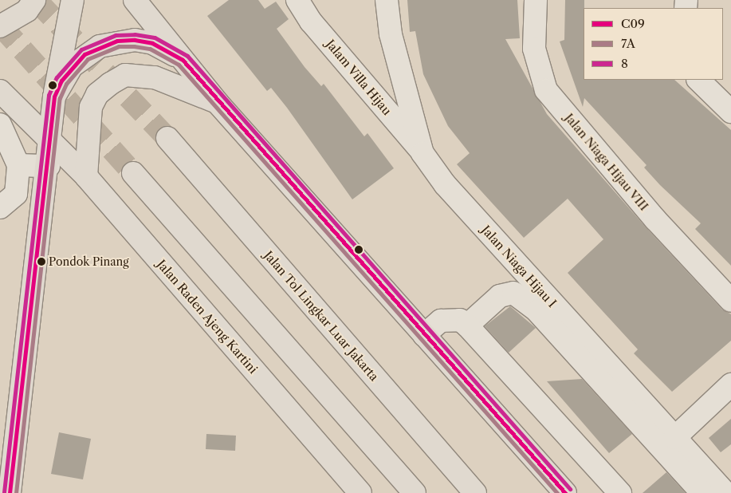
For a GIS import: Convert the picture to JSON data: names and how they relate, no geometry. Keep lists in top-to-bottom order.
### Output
{
  "streets": {
    "main road": ["Jalan Tol Lingkar Luar Jakarta", "Jalan Raden Ajeng Kartini"],
    "street": ["Jalam Villa Hijau", "Jalan Niaga Hijau VIII", "Jalan Niaga Hijau I"]
  },
  "crossings": [
    ["Jalam Villa Hijau", "Jalan Niaga Hijau I"]
  ],
  "places": ["Pondok Pinang"],
  "lines": ["transit line 8", "transit line C09", "transit line 7A"],
  "legend": ["C09", "7A", "8"]
}
